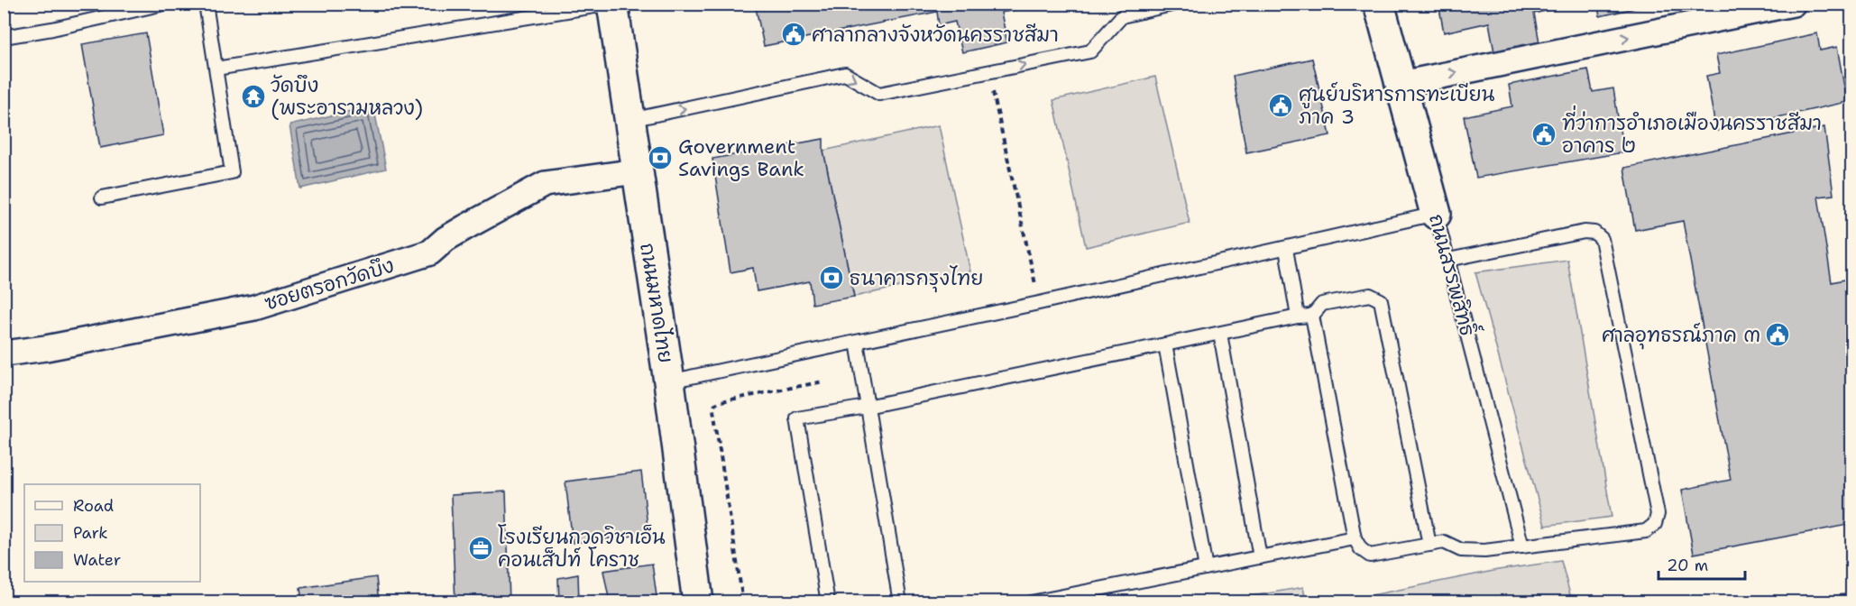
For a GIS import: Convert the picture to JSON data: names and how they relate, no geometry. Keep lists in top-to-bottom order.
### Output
{
  "streets": {
    "street": ["ถนนสรรพสิทธิ์", "ซอยตรอกวัดบึง", "ถนนมหาดไทย"]
  },
  "crossings": [
    ["ซอยตรอกวัดบึง", "ถนนมหาดไทย"]
  ],
  "places": {
    "public building": [
      "ศาลากลางจังหวัดนครราชสีมา",
      "ศูนย์บริหารการทะเบียน ภาค 3",
      "ที่ว่าการอำเภอเมืองนครราชสีมา อาคาร ๒",
      "ศาลอุทธรณ์ภาค ๓"
    ],
    "temple": ["วัดบึง (พระอารามหลวง)"],
    "bank": ["Government Savings Bank", "ธนาคารกรุงไทย"],
    "office": ["โรงเรียนกวดวิชาเอ็น คอนเส็ปท์ โคราช"]
  },
  "legend": ["Road", "Park", "Water"],
  "scale_bar": "20 m"
}
